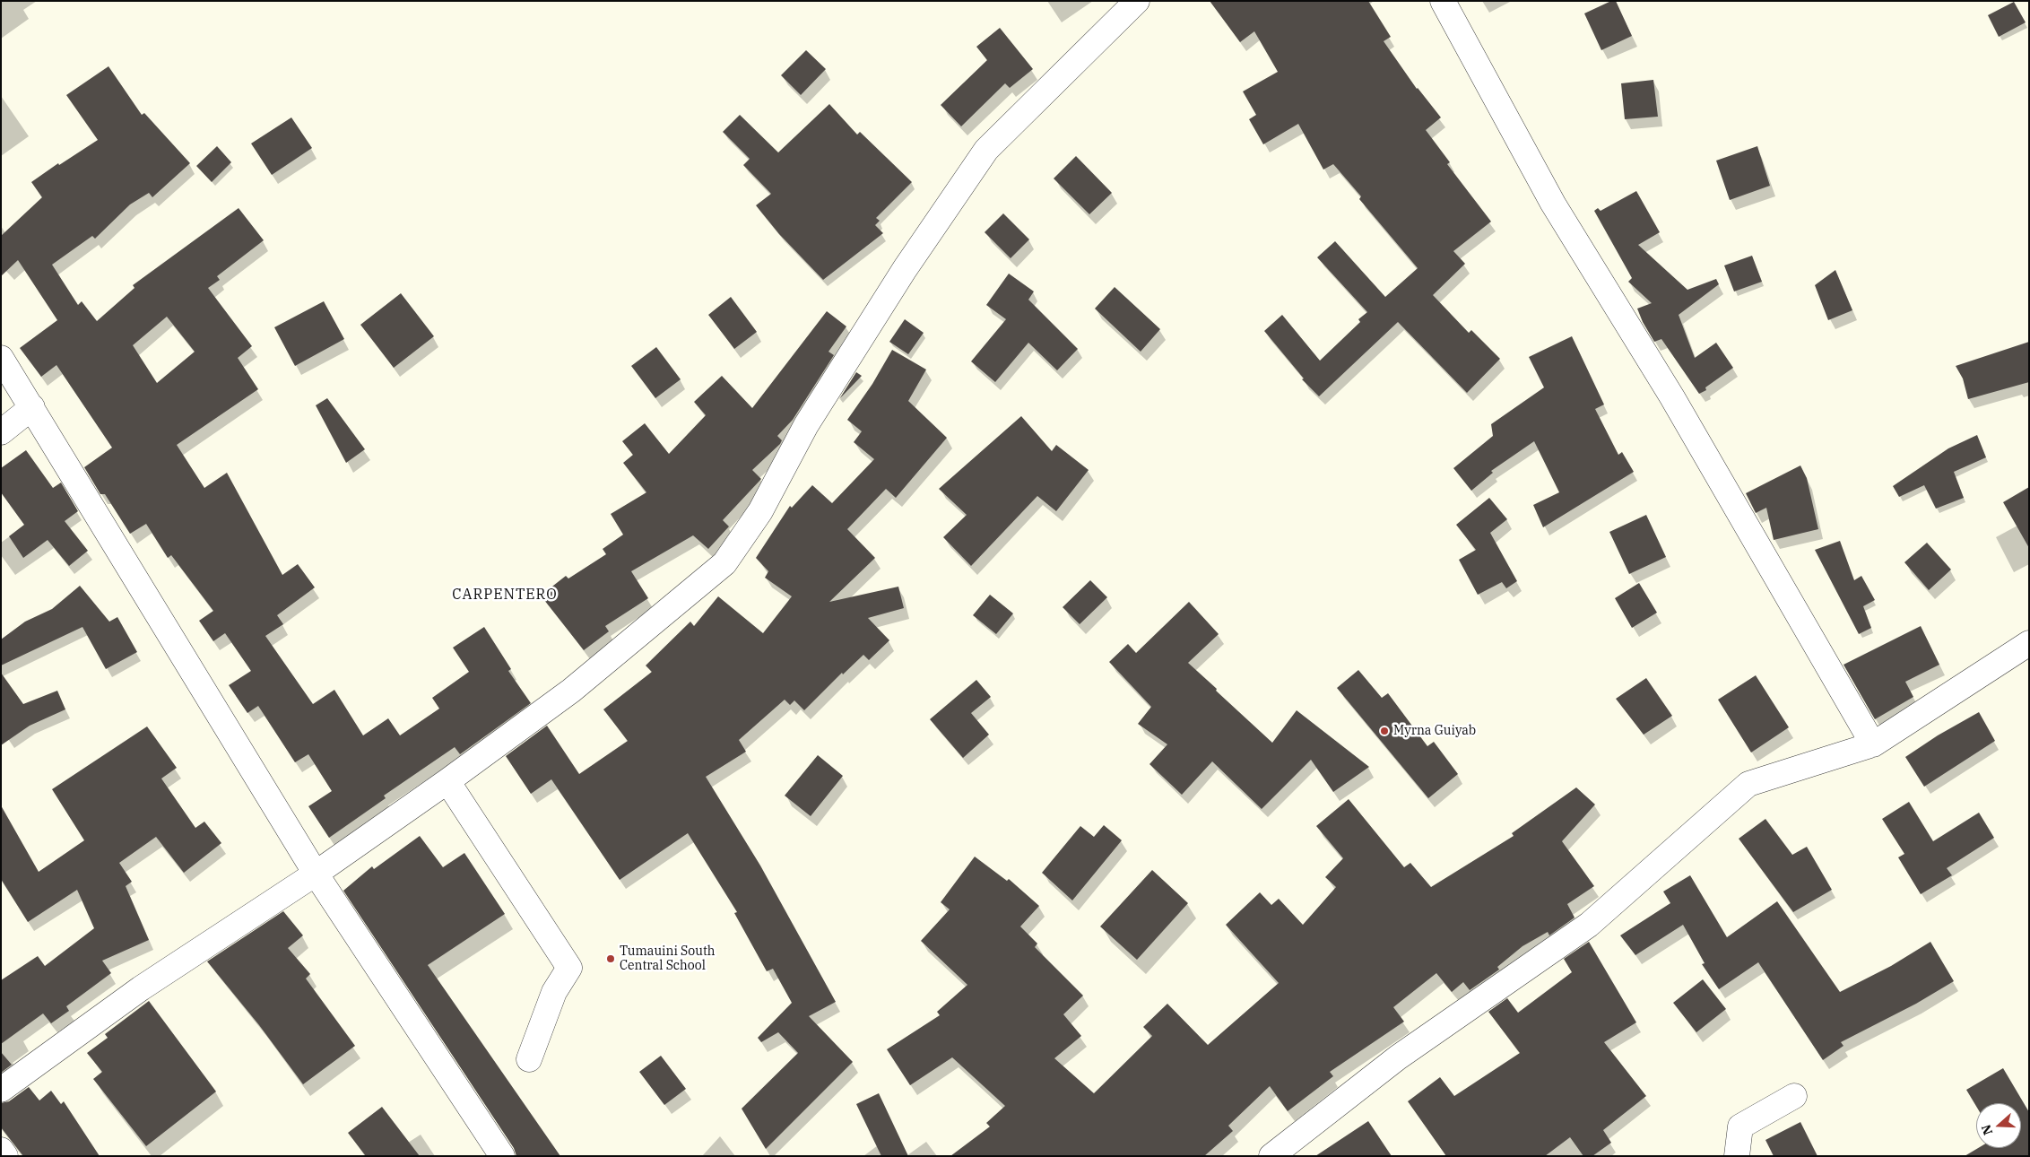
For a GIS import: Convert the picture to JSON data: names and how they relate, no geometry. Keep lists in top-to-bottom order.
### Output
{
  "districts": ["CARPENTERO"],
  "places": ["Myrna Guiyab", "Tumauini South Central School"],
  "north": "left"
}
